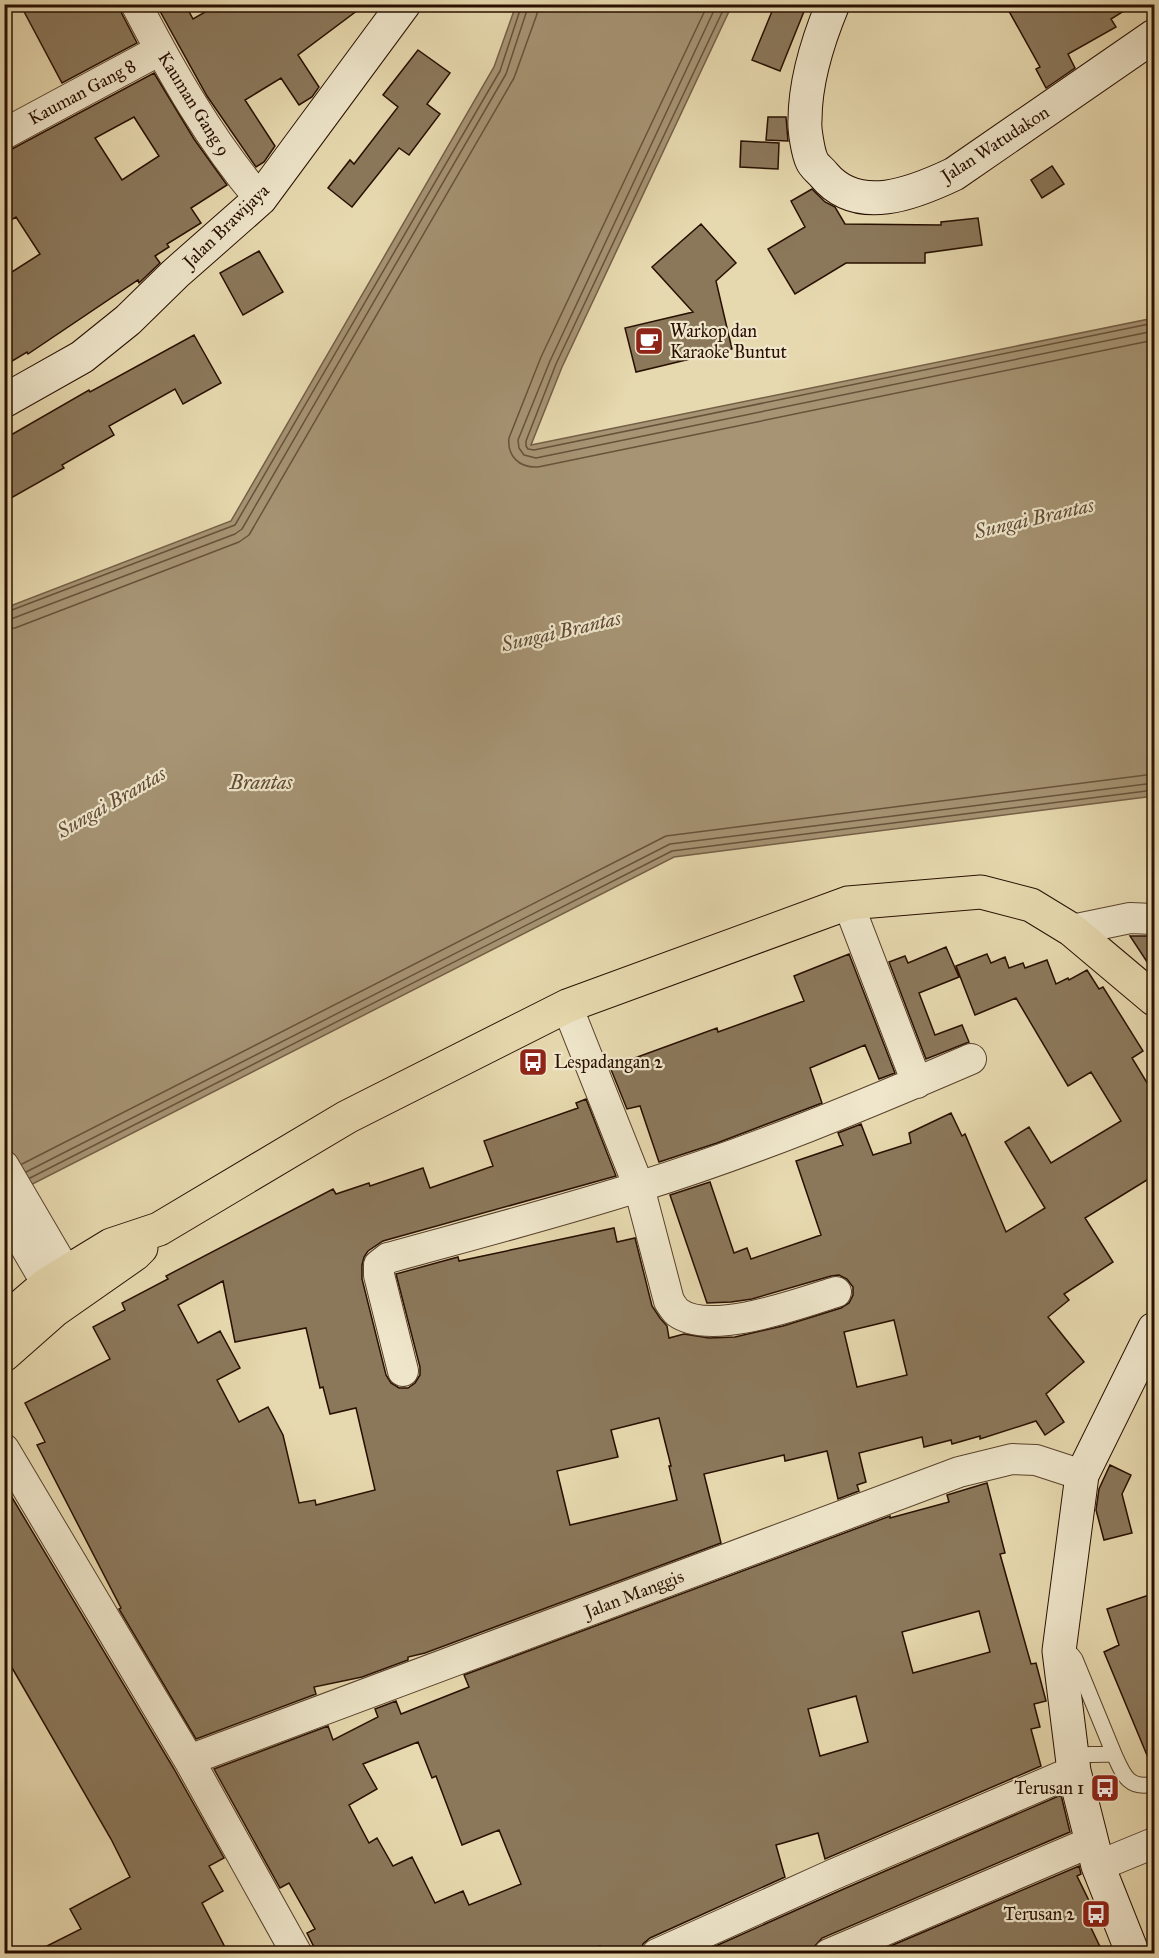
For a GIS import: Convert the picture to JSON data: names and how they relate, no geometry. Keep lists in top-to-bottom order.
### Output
{
  "streets": {
    "main road": ["Jalan Watudakon", "Jalan Brawijaya"],
    "street": ["Kauman Gang 8", "Kauman Gang 9", "Jalan Manggis"]
  },
  "crossings": [
    ["Kauman Gang 8", "Kauman Gang 9"],
    ["Kauman Gang 9", "Jalan Brawijaya"]
  ],
  "water": ["Sungai Brantas", "Brantas"],
  "places": {
    "cafe": ["Warkop dan Karaoke Buntut"],
    "bus stop": ["Lespadangan 2", "Terusan 1", "Terusan 2"]
  }
}
